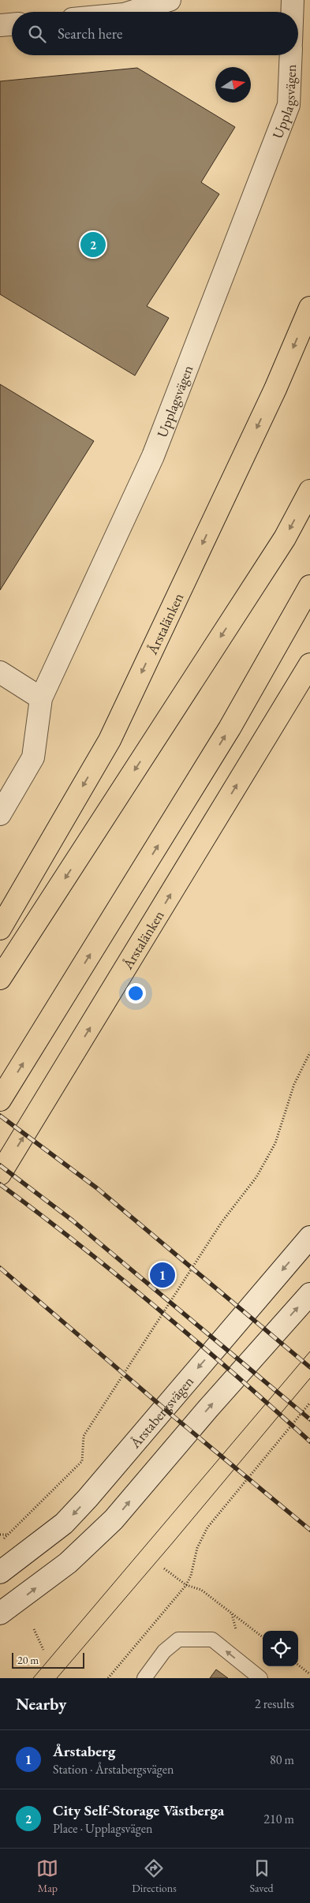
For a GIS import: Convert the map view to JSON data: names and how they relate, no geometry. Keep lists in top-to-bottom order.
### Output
{
  "streets": {
    "highway": ["Årstalänken"],
    "street": ["Upplagsvägen", "Årstabergsvägen"]
  },
  "scale_bar": "20 m",
  "north": "right",
  "page": {
    "search": "Search here",
    "pins": ["2", "1"],
    "scale": "20 m",
    "heading": ["Nearby", "2 results"],
    "list": [
      {
        "mark": "1",
        "name": "Årstaberg",
        "note": "Station · Årstabergsvägen",
        "value": "80 m"
      },
      {
        "mark": "2",
        "name": "City Self-Storage Västberga",
        "note": "Place · Upplagsvägen",
        "value": "210 m"
      }
    ],
    "nav": ["Map", "Directions", "Saved"]
  }
}
